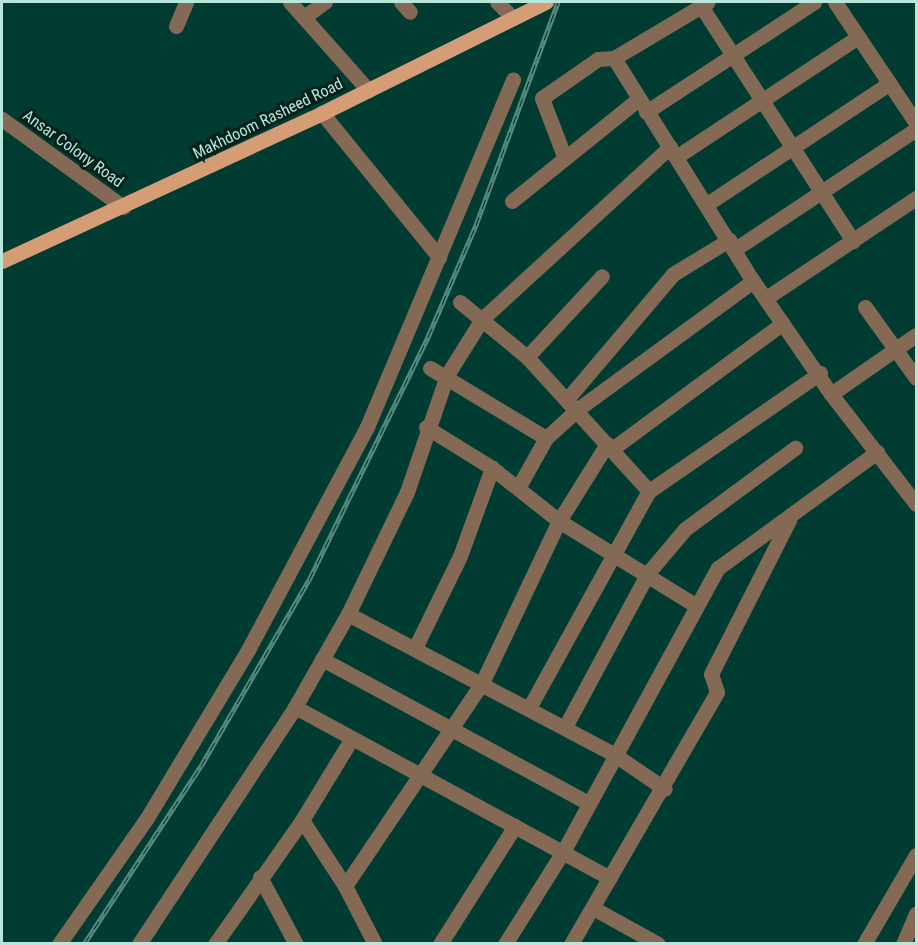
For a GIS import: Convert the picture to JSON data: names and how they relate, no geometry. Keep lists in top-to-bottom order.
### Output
{
  "streets": {
    "main road": ["Makhdoom Rasheed Road"],
    "street": ["Ansar Colony Road"]
  },
  "crossings": [
    ["Makhdoom Rasheed Road", "Ansar Colony Road"]
  ]
}
